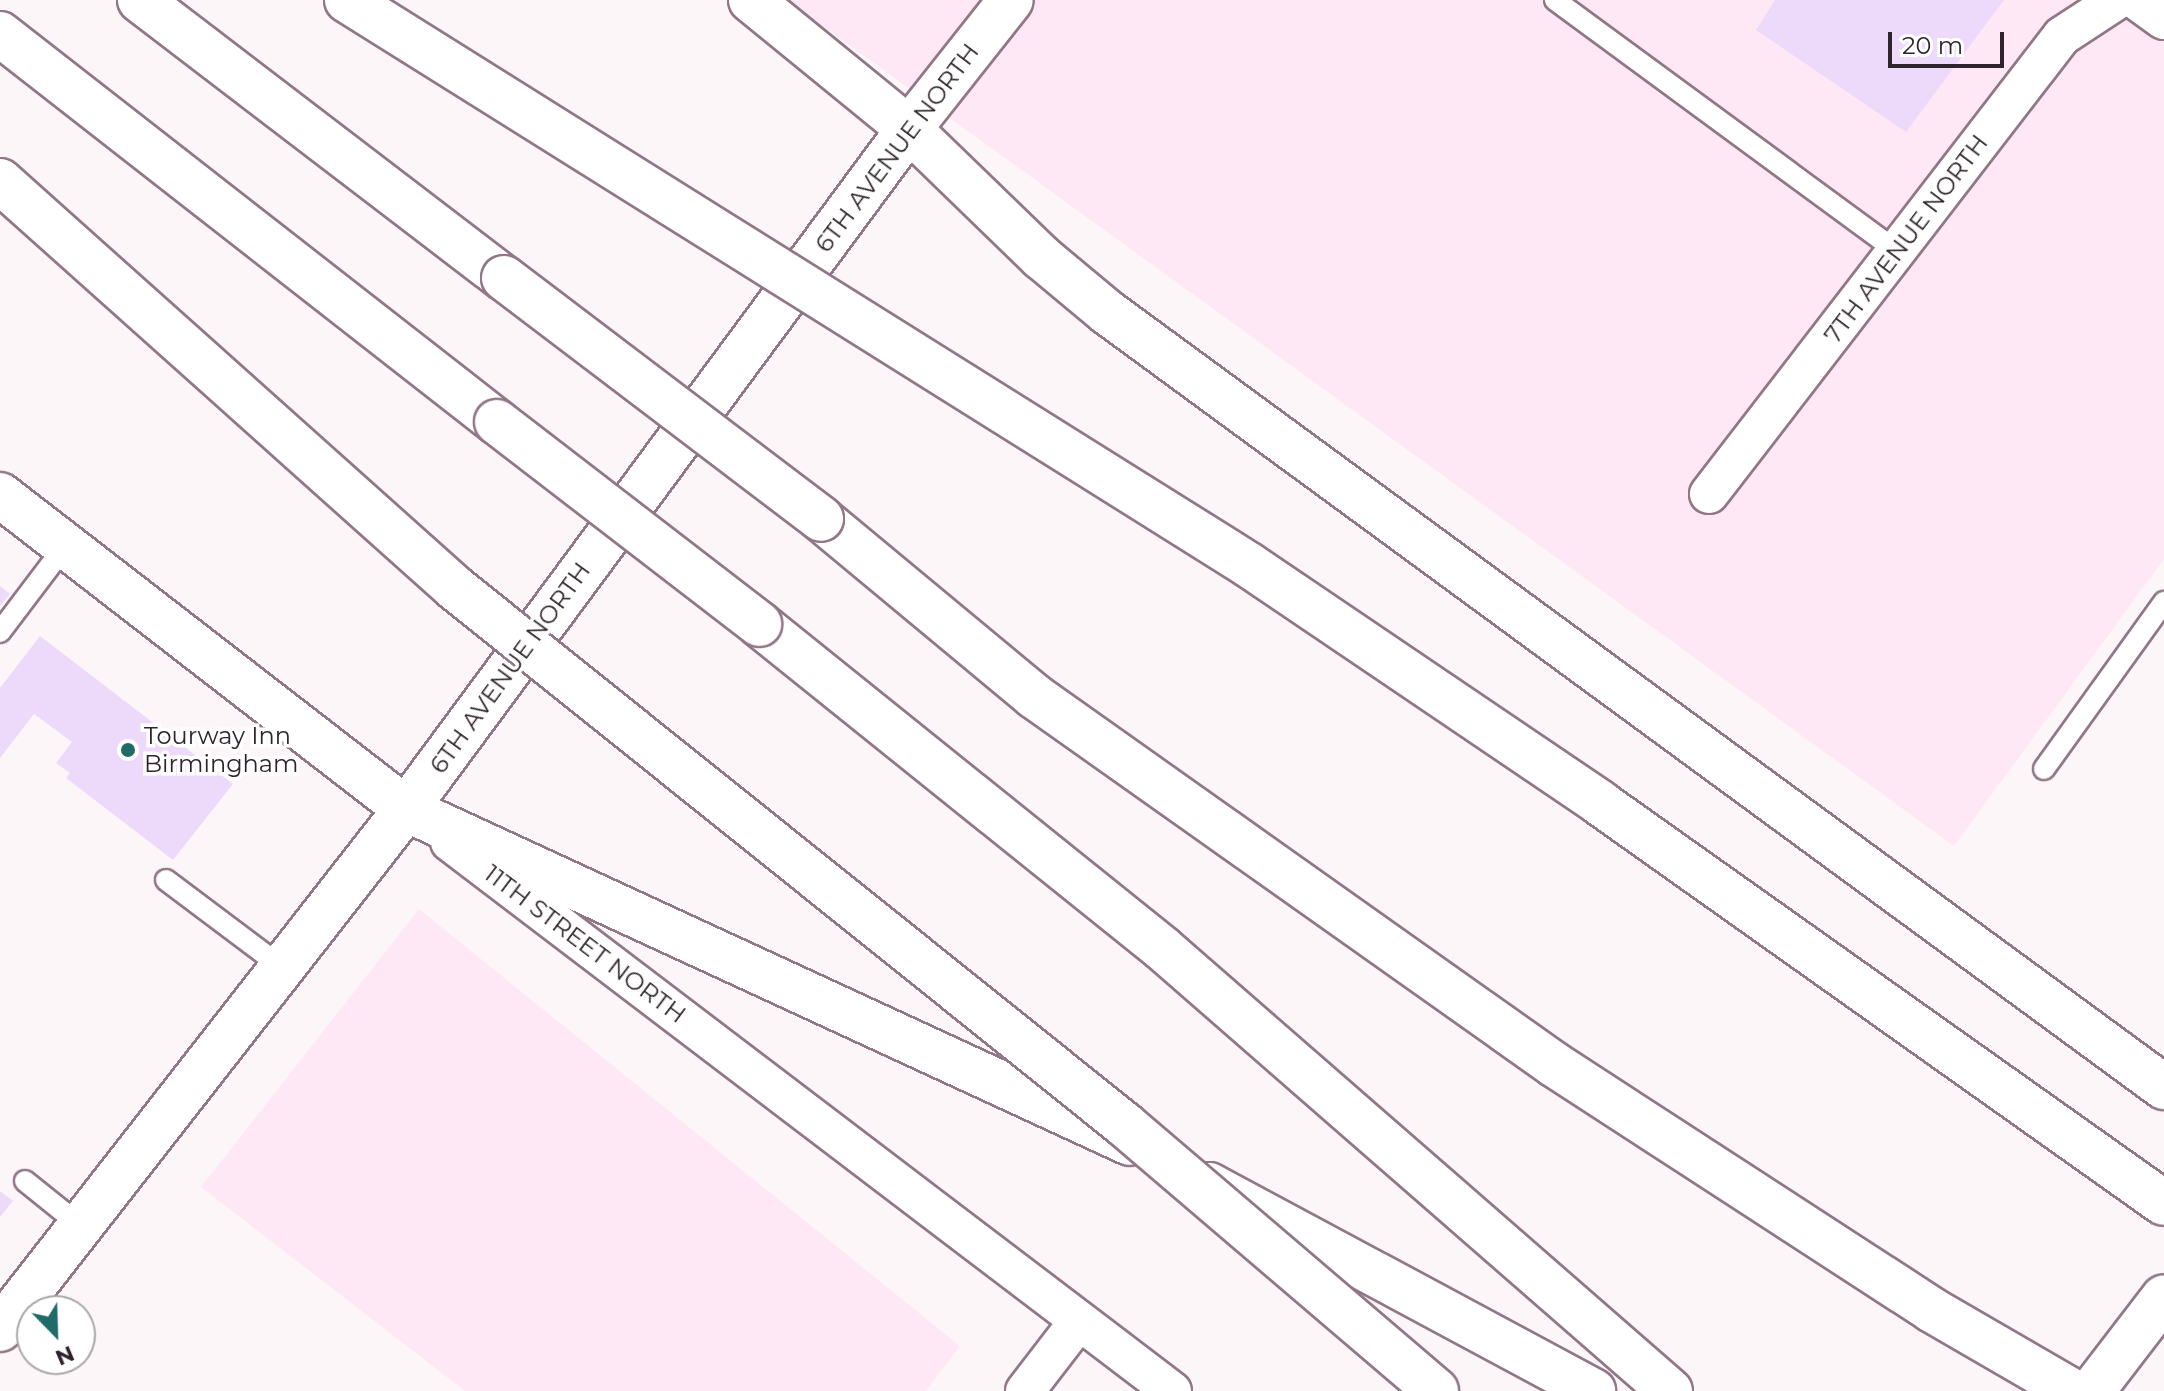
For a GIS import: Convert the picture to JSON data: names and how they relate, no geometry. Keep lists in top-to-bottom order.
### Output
{
  "streets": {
    "main road": ["6TH AVENUE NORTH", "11TH STREET NORTH"],
    "street": ["7TH AVENUE NORTH"]
  },
  "crossings": [
    ["6TH AVENUE NORTH", "11TH STREET NORTH"]
  ],
  "places": ["Tourway Inn Birmingham"],
  "scale_bar": "20 m",
  "north": "bottom right"
}
